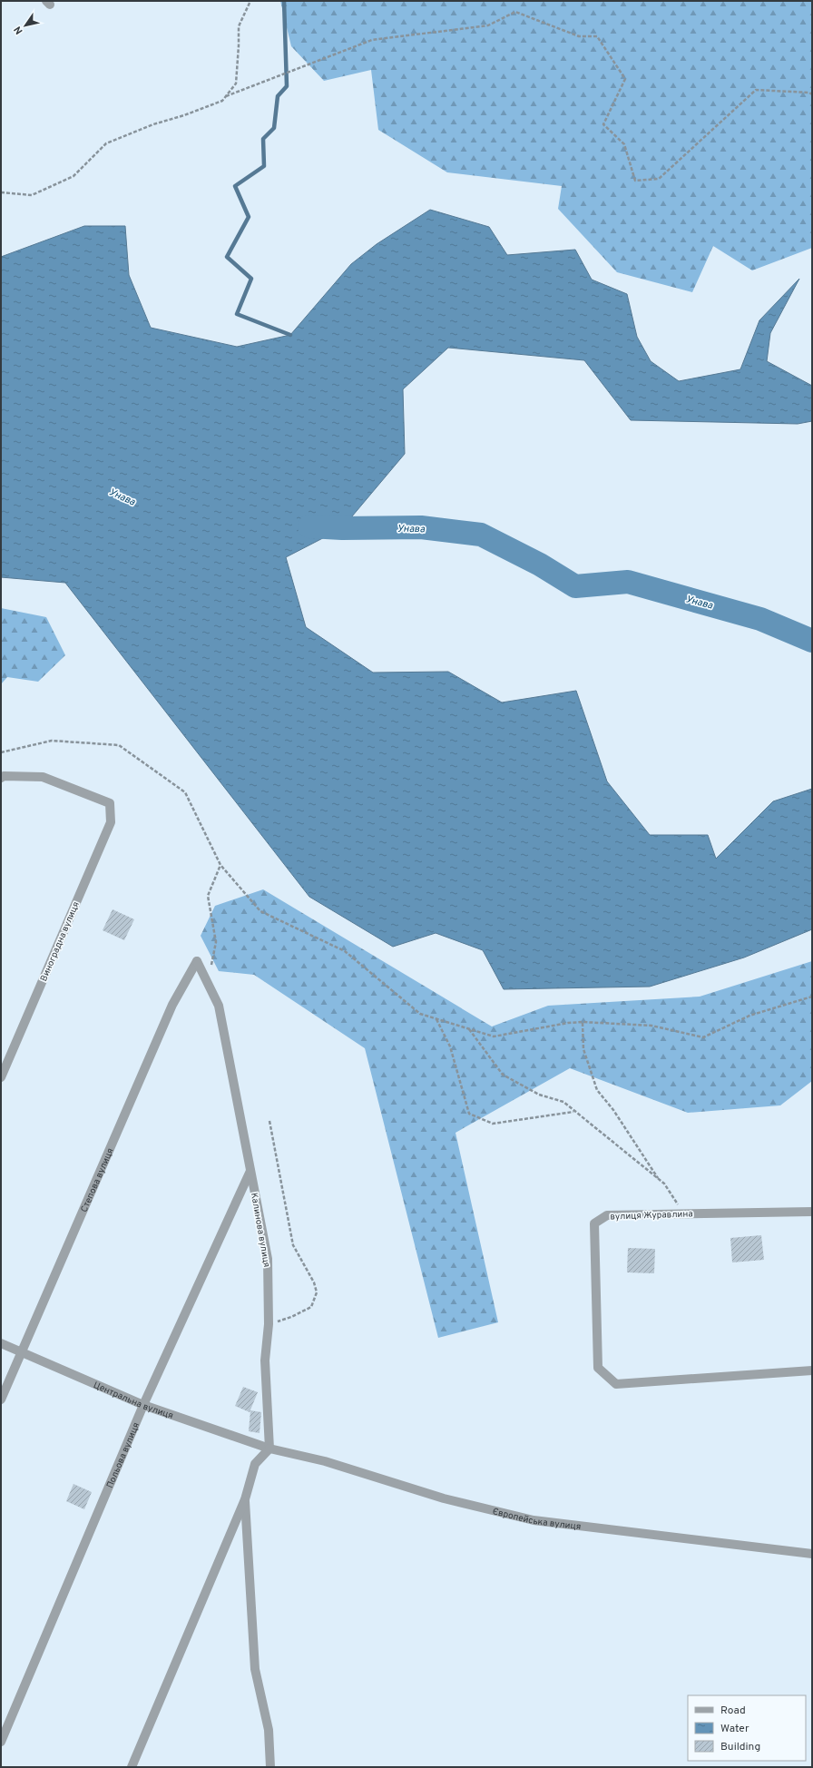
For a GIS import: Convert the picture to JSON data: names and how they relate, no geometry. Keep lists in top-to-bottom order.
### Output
{
  "streets": {
    "street": [
      "Виноградна вулиця",
      "Степова вулиця",
      "вулиця Журавлина",
      "Калинова вулиця",
      "Центральна вулиця",
      "Польова вулиця",
      "Європейська вулиця"
    ]
  },
  "crossings": [
    ["Степова вулиця", "Калинова вулиця"],
    ["Степова вулиця", "Центральна вулиця"],
    ["Калинова вулиця", "Центральна вулиця"],
    ["Калинова вулиця", "Польова вулиця"],
    ["Калинова вулиця", "Європейська вулиця"],
    ["Центральна вулиця", "Польова вулиця"],
    ["Центральна вулиця", "Європейська вулиця"]
  ],
  "water": ["Унава"],
  "legend": ["Road", "Water", "Building"],
  "north": "bottom left"
}
